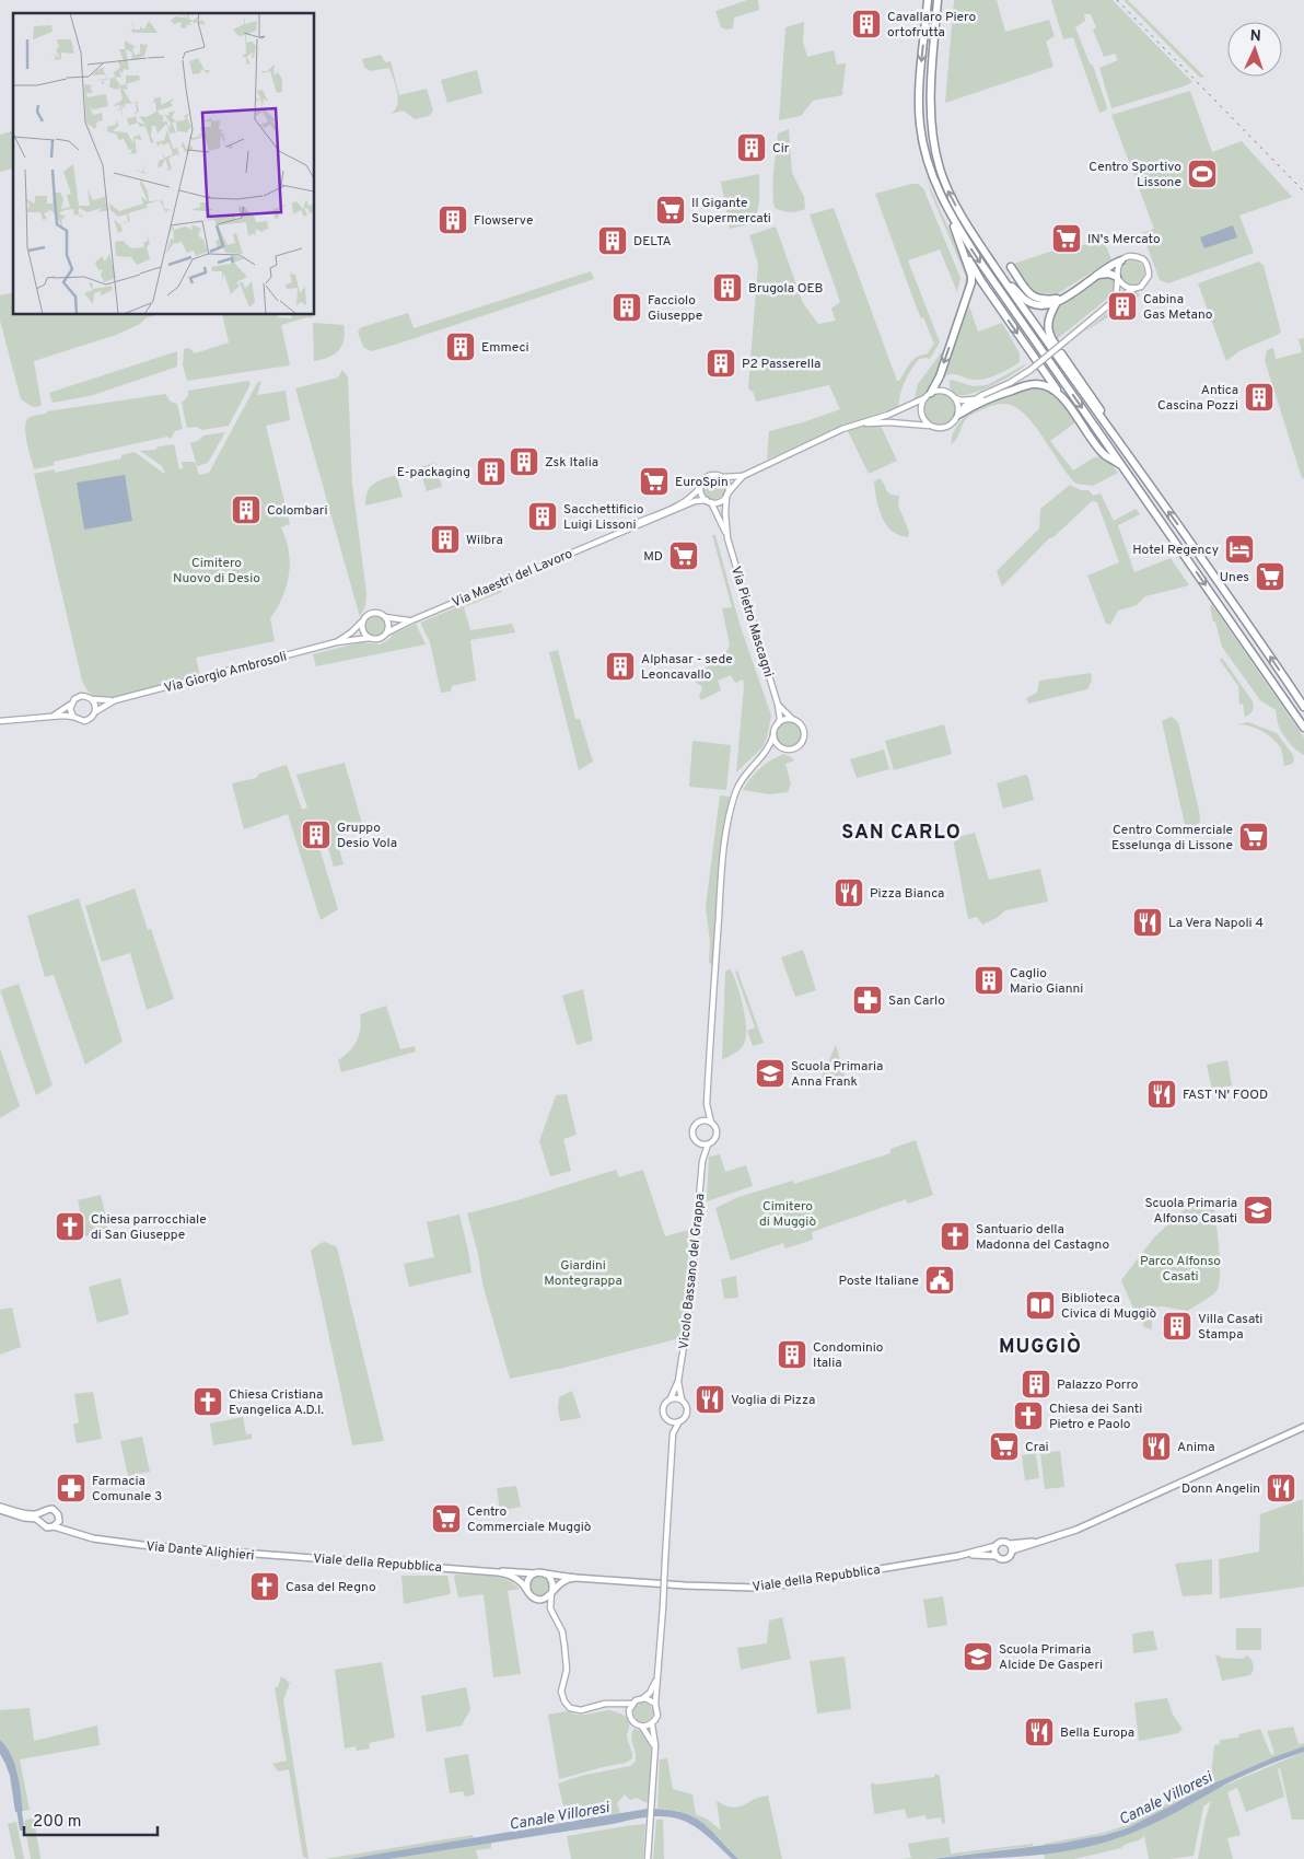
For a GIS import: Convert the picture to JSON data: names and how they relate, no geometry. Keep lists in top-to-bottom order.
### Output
{
  "streets": {
    "main road": [
      "Via Maestri del Lavoro",
      "Via Pietro Mascagni",
      "Via Giorgio Ambrosoli",
      "Vicolo Bassano del Grappa",
      "Via Dante Alighieri",
      "Viale della Repubblica"
    ]
  },
  "crossings": [
    ["Via Maestri del Lavoro", "Via Pietro Mascagni"],
    ["Via Maestri del Lavoro", "Via Giorgio Ambrosoli"],
    ["Via Dante Alighieri", "Viale della Repubblica"]
  ],
  "districts": ["SAN CARLO", "MUGGIÒ"],
  "water": ["Canale Villoresi"],
  "parks": [
    "Cimitero Nuovo di Desio",
    "Cimitero di Muggiò",
    "Parco Alfonso Casati",
    "Giardini Montegrappa"
  ],
  "places": {
    "building": [
      "Cavallaro Piero ortofrutta",
      "Cir",
      "Flowserve",
      "DELTA",
      "Brugola OEB",
      "Cabina Gas Metano",
      "Facciolo Giuseppe",
      "Emmeci",
      "P2 Passerella",
      "Antica Cascina Pozzi",
      "Zsk Italia",
      "E-packaging",
      "Colombari",
      "Sacchettificio Luigi Lissoni",
      "Wilbra",
      "Alphasar - sede Leoncavallo",
      "Gruppo Desio Vola",
      "Caglio Mario Gianni",
      "Villa Casati Stampa",
      "Condominio Italia",
      "Palazzo Porro"
    ],
    "sports": ["Centro Sportivo Lissone"],
    "supermarket": [
      "Il Gigante Supermercati",
      "IN's Mercato",
      "EuroSpin",
      "MD",
      "Unes",
      "Centro Commerciale Esselunga di Lissone",
      "Crai",
      "Centro Commerciale Muggiò"
    ],
    "hotel": ["Hotel Regency"],
    "restaurant": [
      "Pizza Bianca",
      "La Vera Napoli 4",
      "FAST 'N' FOOD",
      "Voglia di Pizza",
      "Anima",
      "Donn Angelin",
      "Bella Europa"
    ],
    "pharmacy": ["San Carlo", "Farmacia Comunale 3"],
    "school or university": ["Scuola Primaria Anna Frank", "Scuola Primaria Alfonso Casati", "Scuola Primaria Alcide De Gasperi"],
    "church": [
      "Chiesa parrocchiale di San Giuseppe",
      "Santuario della Madonna del Castagno",
      "Chiesa Cristiana Evangelica A.D.I.",
      "Chiesa dei Santi Pietro e Paolo",
      "Casa del Regno"
    ],
    "public building": ["Poste Italiane"],
    "library": ["Biblioteca Civica di Muggiò"]
  },
  "scale_bar": "200 m",
  "north": "top"
}
